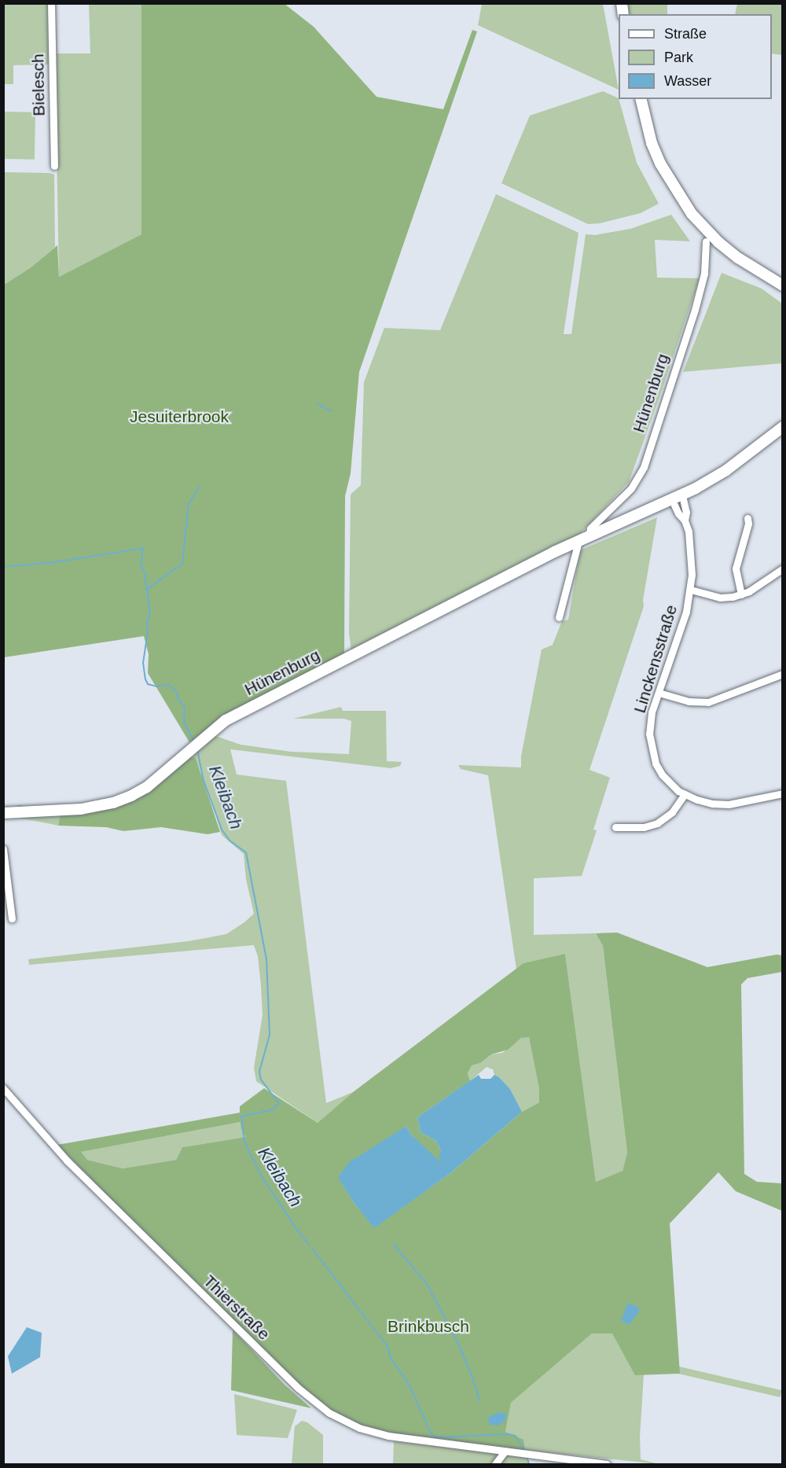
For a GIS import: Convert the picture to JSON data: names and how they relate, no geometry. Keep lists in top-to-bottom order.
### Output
{
  "streets": {
    "street": [
      "Bielesch",
      "Hünenburg",
      "Linckensstraße",
      "Thierstraße"
    ]
  },
  "crossings": [
    ["Hünenburg", "Linckensstraße"]
  ],
  "water": ["Kleibach"],
  "parks": ["Jesuiterbrook", "Brinkbusch"],
  "legend": ["Straße", "Park", "Wasser"]
}
